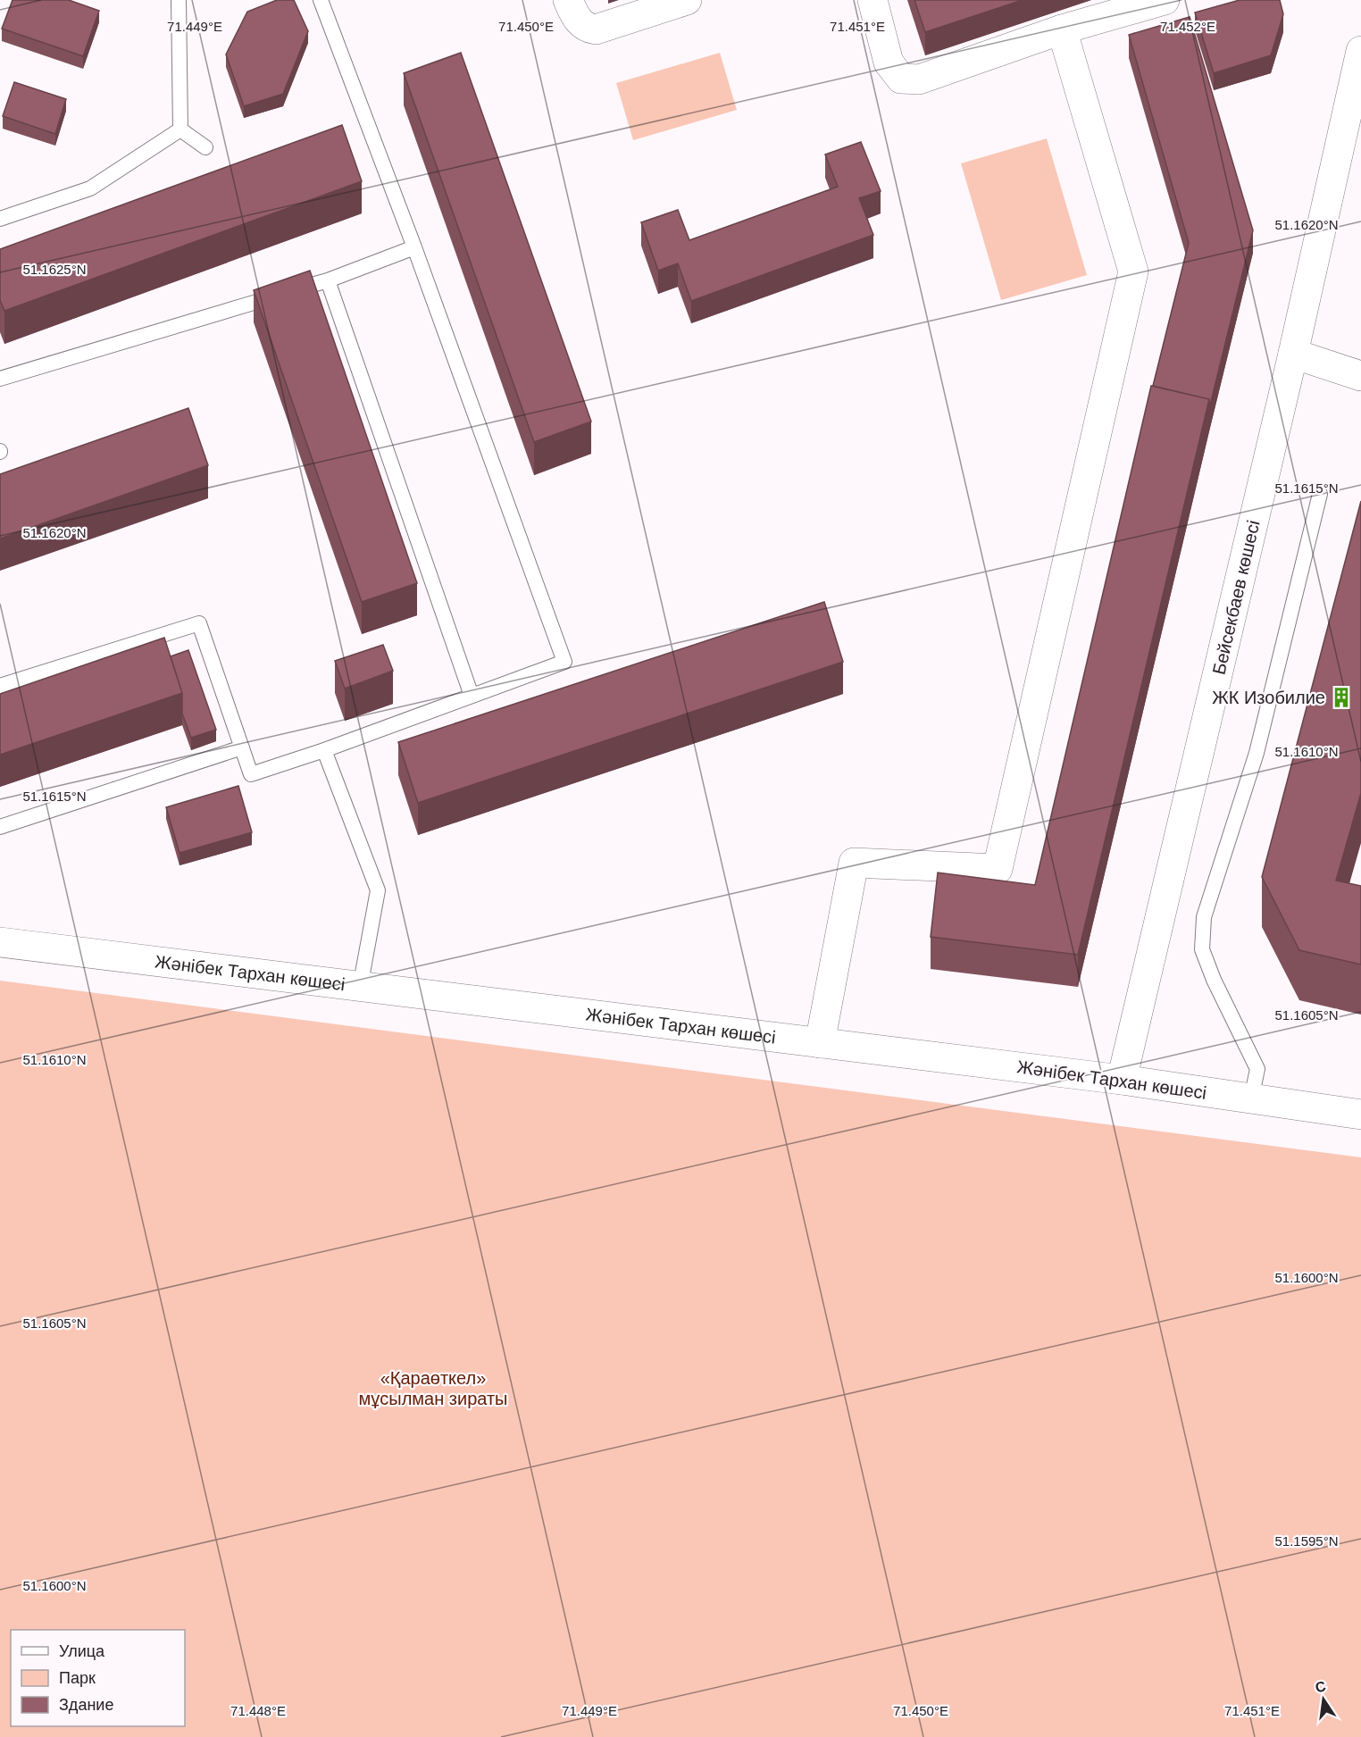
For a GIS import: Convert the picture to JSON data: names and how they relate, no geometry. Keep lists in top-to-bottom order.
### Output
{
  "streets": {
    "street": ["Бейсекбаев көшесі", "Жәнібек Тархан көшесі"]
  },
  "crossings": [
    ["Бейсекбаев көшесі", "Жәнібек Тархан көшесі"]
  ],
  "parks": ["«Қараөткел» мұсылман зираты"],
  "places": {
    "building": ["ЖК Изобилие"]
  },
  "legend": ["Улица", "Парк", "Здание"],
  "north": "top",
  "coordinates": [
    "71.449°E",
    "71.450°E",
    "71.451°E",
    "71.452°E",
    "51.1620°N",
    "51.1625°N",
    "51.1615°N",
    "51.1610°N",
    "51.1605°N",
    "51.1600°N",
    "51.1595°N",
    "71.448°E"
  ]
}
